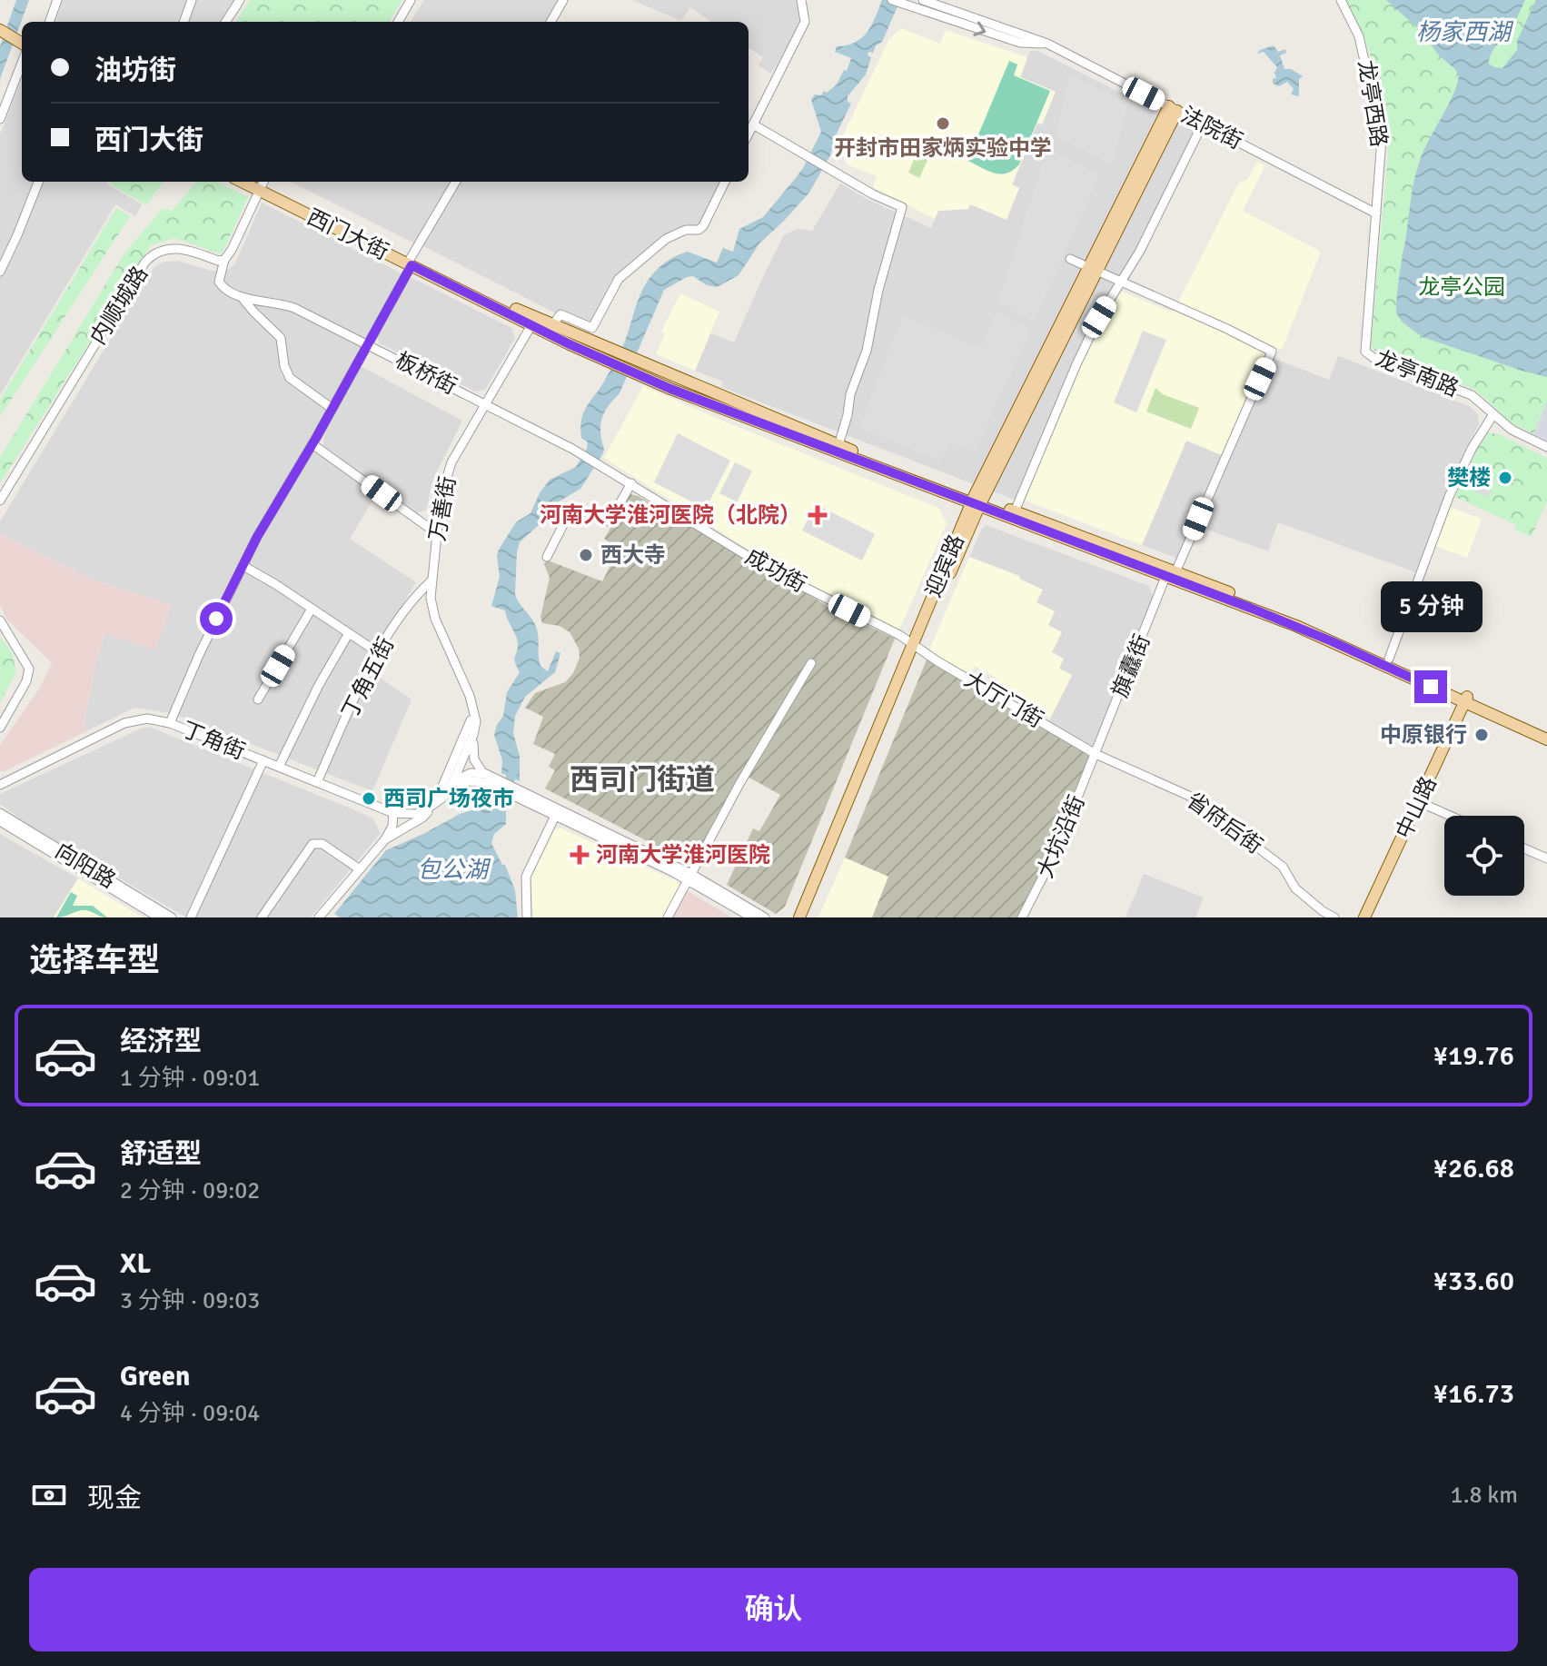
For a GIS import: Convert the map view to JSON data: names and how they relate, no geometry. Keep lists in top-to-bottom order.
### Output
{
  "streets": {
    "main road": ["西门大街", "迎宾路", "中山路"],
    "street": [
      "龙亭西路",
      "法院街",
      "内顺城路",
      "板桥街",
      "龙亭南路",
      "万善街",
      "成功街",
      "旗纛街",
      "丁角五街",
      "大厅门街",
      "丁角街",
      "省府后街",
      "大坑沿街",
      "向阳路"
    ]
  },
  "crossings": [
    ["龙亭西路", "法院街"],
    ["龙亭西路", "龙亭南路"],
    ["法院街", "龙亭南路"],
    ["法院街", "迎宾路"],
    ["西门大街", "万善街"],
    ["西门大街", "迎宾路"],
    ["西门大街", "旗纛街"],
    ["西门大街", "中山路"],
    ["板桥街", "万善街"],
    ["板桥街", "成功街"],
    ["万善街", "丁角五街"],
    ["万善街", "丁角街"],
    ["迎宾路", "成功街"],
    ["迎宾路", "大厅门街"],
    ["成功街", "大厅门街"],
    ["旗纛街", "大厅门街"],
    ["旗纛街", "省府后街"],
    ["旗纛街", "大坑沿街"],
    ["丁角五街", "丁角街"],
    ["大厅门街", "省府后街"],
    ["大厅门街", "大坑沿街"],
    ["省府后街", "大坑沿街"]
  ],
  "districts": ["西司门街道"],
  "water": ["杨家西湖", "包公湖"],
  "parks": ["龙亭公园"],
  "places": {
    "other": [
      "开封市田家炳实验中学",
      "樊楼",
      "西大寺",
      "中原银行",
      "西司广场夜市"
    ],
    "health": ["河南大学淮河医院（北院）", "河南大学淮河医院"]
  },
  "page": {
    "banner": ["油坊街", "西门大街"],
    "bubble": "5 分钟",
    "heading": "选择车型",
    "list": [
      {
        "name": "经济型",
        "note": "1 分钟 · 09:01",
        "value": "¥19.76"
      },
      {
        "name": "舒适型",
        "note": "2 分钟 · 09:02",
        "value": "¥26.68"
      },
      {
        "name": "XL",
        "note": "3 分钟 · 09:03",
        "value": "¥33.60"
      },
      {
        "name": "Green",
        "note": "4 分钟 · 09:04",
        "value": "¥16.73"
      }
    ],
    "pay": ["现金", "1.8 km"],
    "buttons": "确认"
  }
}
